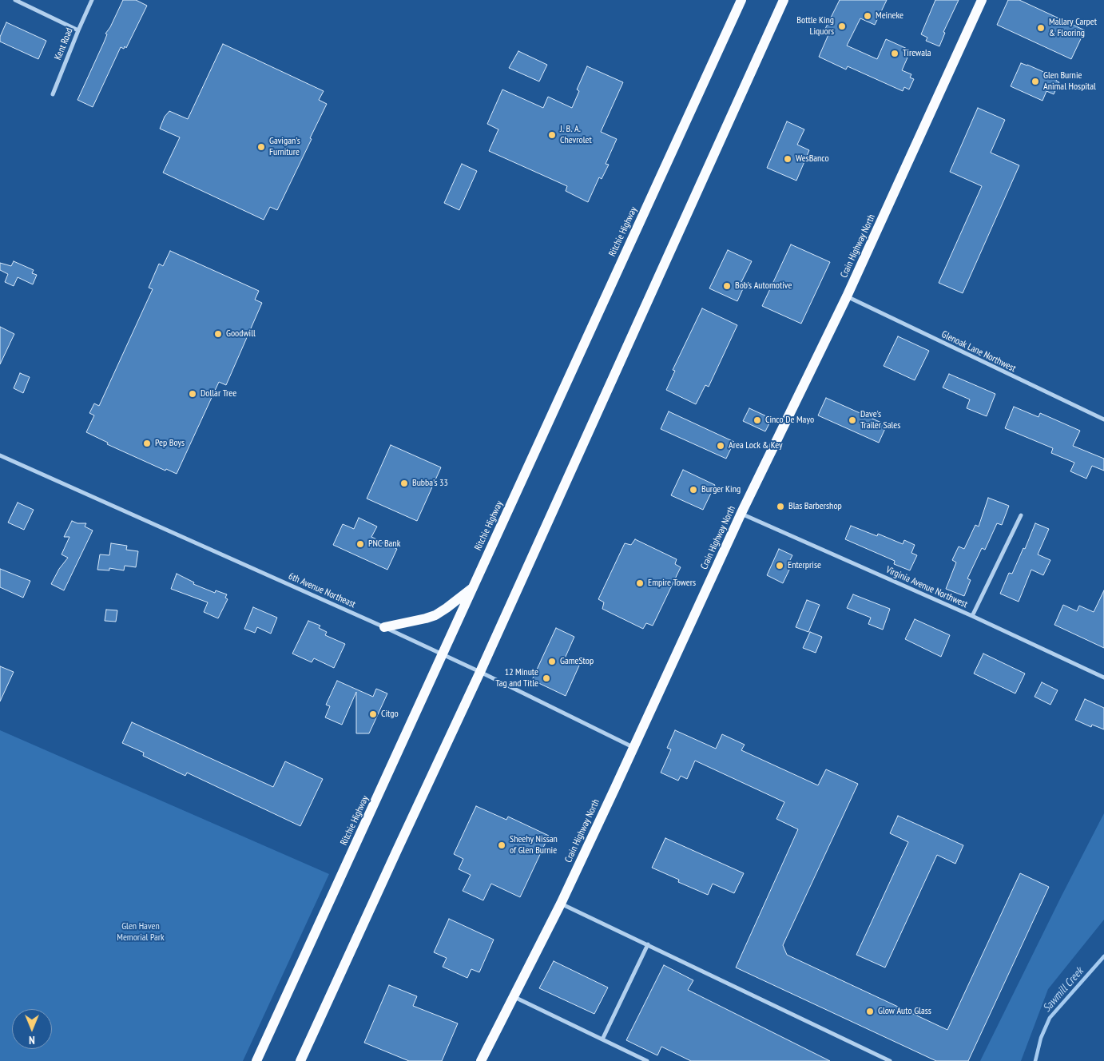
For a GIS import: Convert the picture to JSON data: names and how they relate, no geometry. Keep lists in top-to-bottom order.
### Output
{
  "streets": {
    "main road": ["Ritchie Highway", "Crain Highway North"],
    "street": [
      "Kent Road",
      "Glenoak Lane Northwest",
      "Virginia Avenue Northwest",
      "6th Avenue Northeast"
    ]
  },
  "crossings": [
    ["Ritchie Highway", "6th Avenue Northeast"],
    ["Crain Highway North", "Glenoak Lane Northwest"],
    ["Crain Highway North", "Virginia Avenue Northwest"],
    ["Crain Highway North", "6th Avenue Northeast"]
  ],
  "water": ["Sawmill Creek"],
  "parks": ["Glen Haven Memorial Park"],
  "places": [
    "Meineke",
    "Bottle King Liquors",
    "Mallary Carpet & Flooring",
    "Tirewala",
    "Glen Burnie Animal Hospital",
    "J. B. A. Chevrolet",
    "Gavigan's Furniture",
    "WesBanco",
    "Bob's Automotive",
    "Goodwill",
    "Dollar Tree",
    "Cinco De Mayo",
    "Dave's Trailer Sales",
    "Pep Boys",
    "Area Lock & Key",
    "Bubba's 33",
    "Burger King",
    "Blas Barbershop",
    "PNC Bank",
    "Enterprise",
    "Empire Towers",
    "GameStop",
    "12 Minute Tag and Title",
    "Citgo",
    "Sheehy Nissan of Glen Burnie",
    "Glow Auto Glass"
  ],
  "north": "bottom"
}
